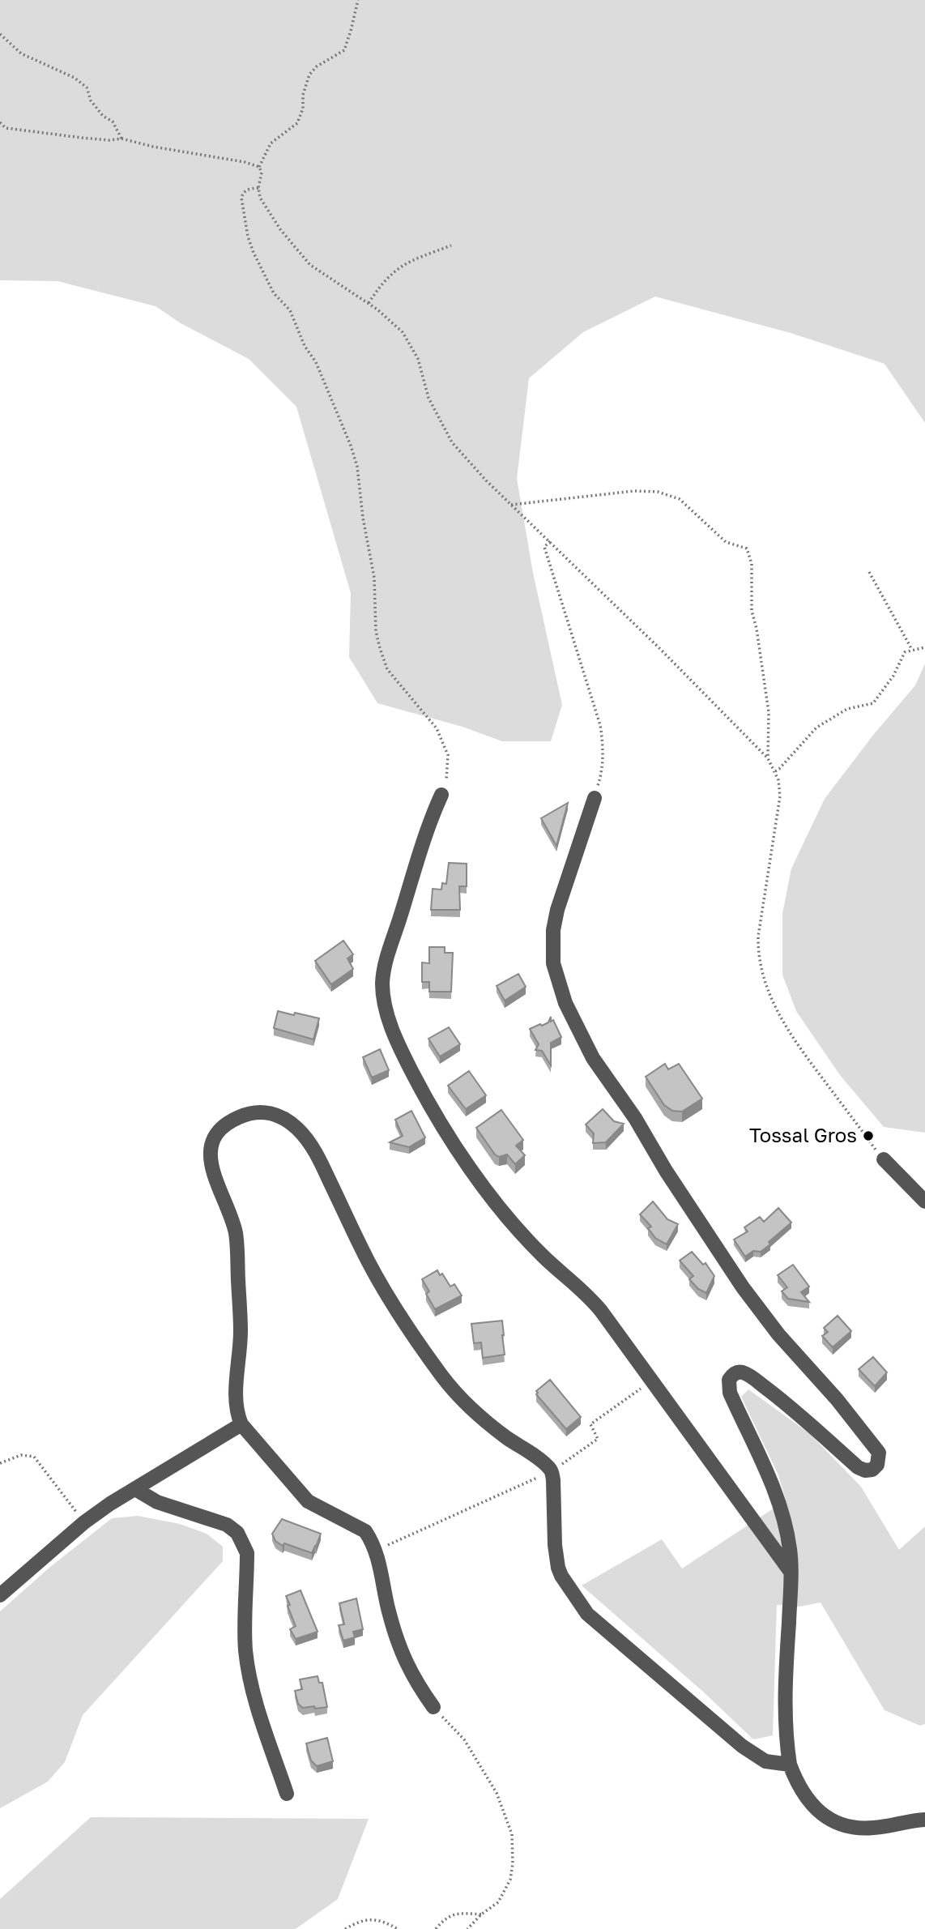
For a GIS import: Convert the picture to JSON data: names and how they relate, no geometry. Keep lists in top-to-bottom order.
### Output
{
  "places": ["Tossal Gros"]
}
